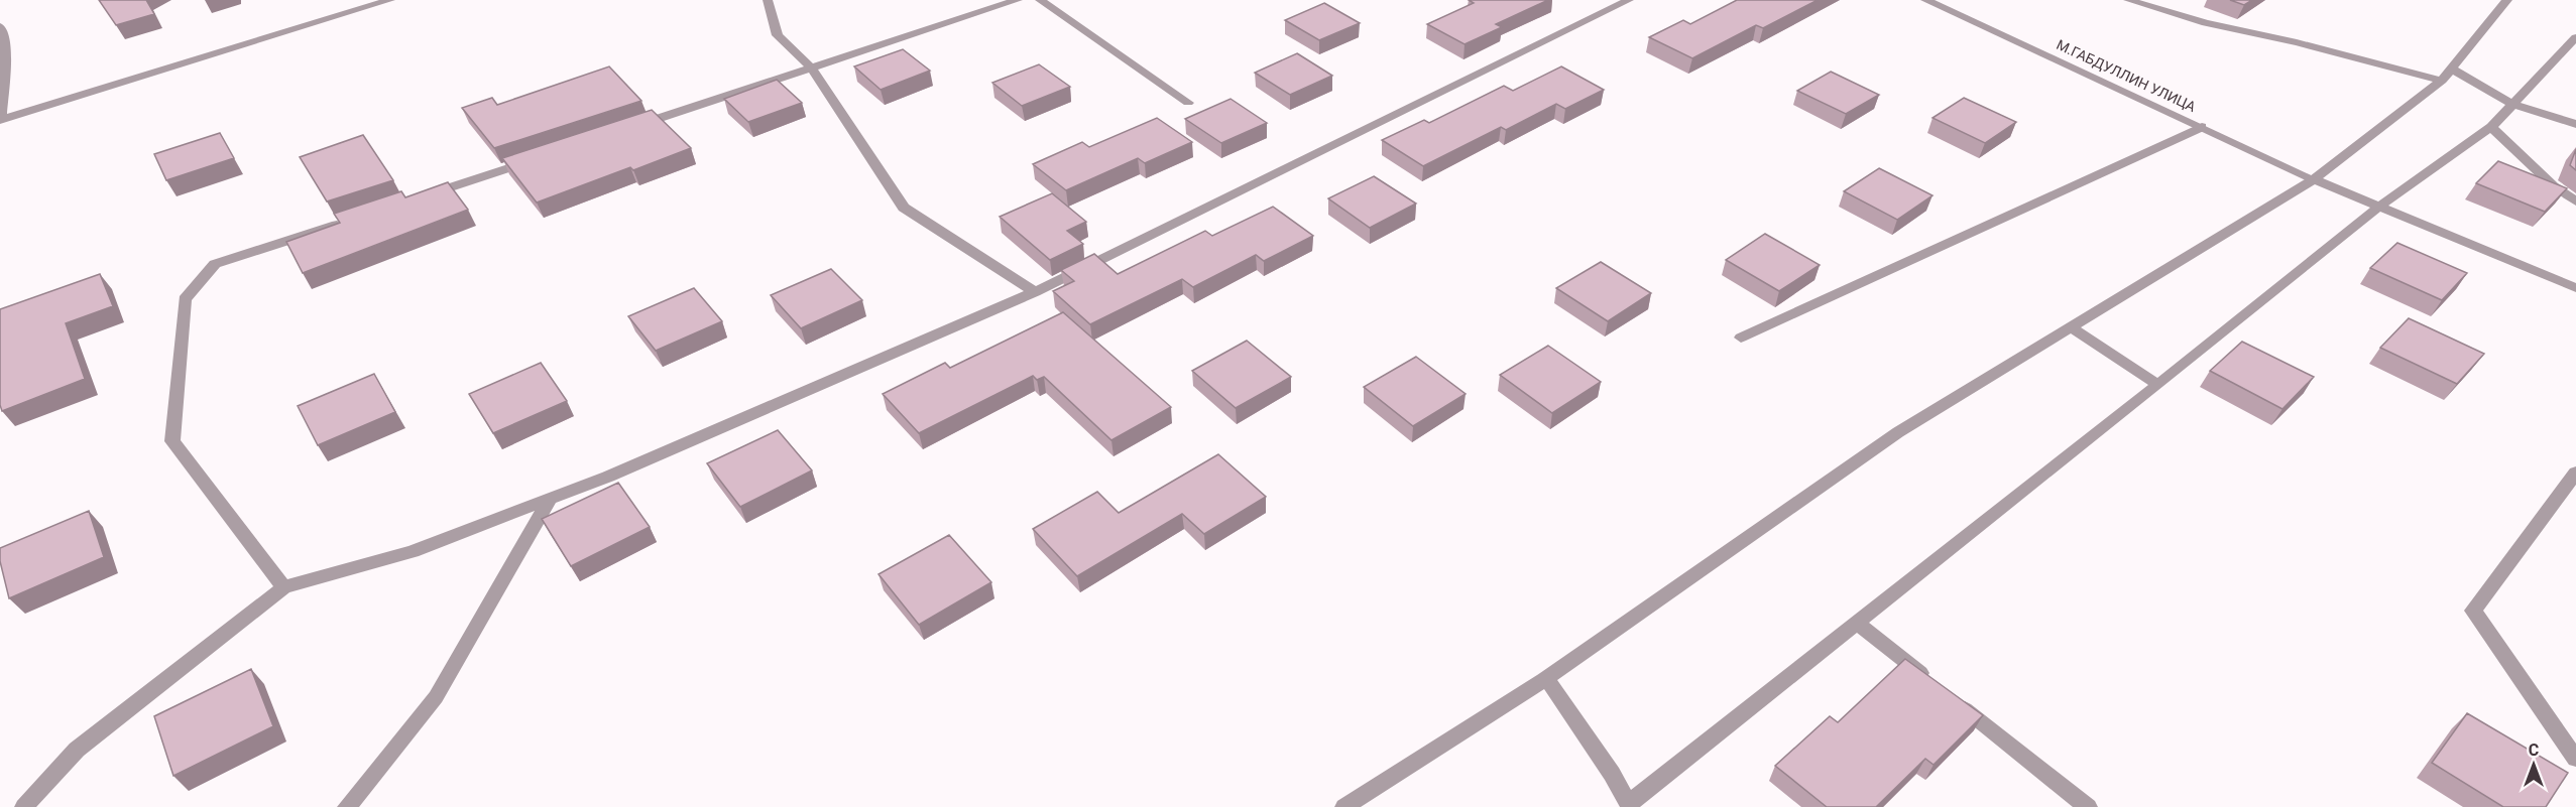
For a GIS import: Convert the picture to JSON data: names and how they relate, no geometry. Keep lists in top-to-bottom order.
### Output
{
  "streets": {
    "street": ["М.ГАБДУЛЛИН УЛИЦА"]
  },
  "north": "top"
}
